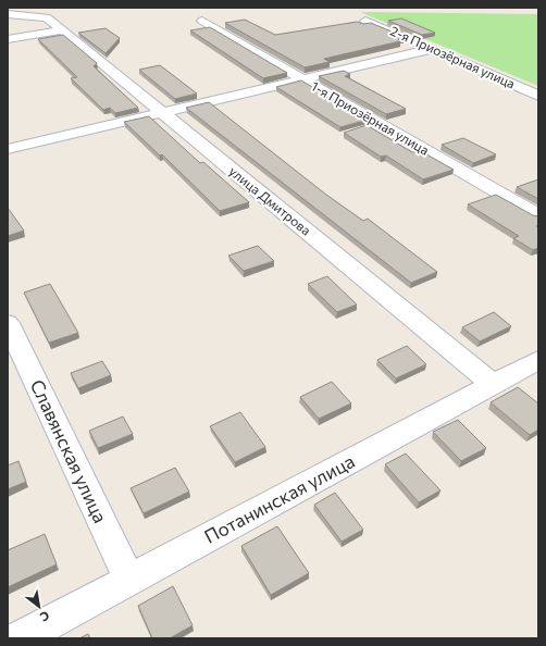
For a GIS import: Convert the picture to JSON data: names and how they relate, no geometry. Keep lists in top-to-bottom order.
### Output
{
  "streets": {
    "street": [
      "2-я Приозёрная улица",
      "1-я Приозёрная улица",
      "улица Дмитрова",
      "Славянская улица",
      "Потанинская улица"
    ]
  },
  "crossings": [
    ["улица Дмитрова", "Потанинская улица"],
    ["Славянская улица", "Потанинская улица"]
  ],
  "north": "bottom right"
}
